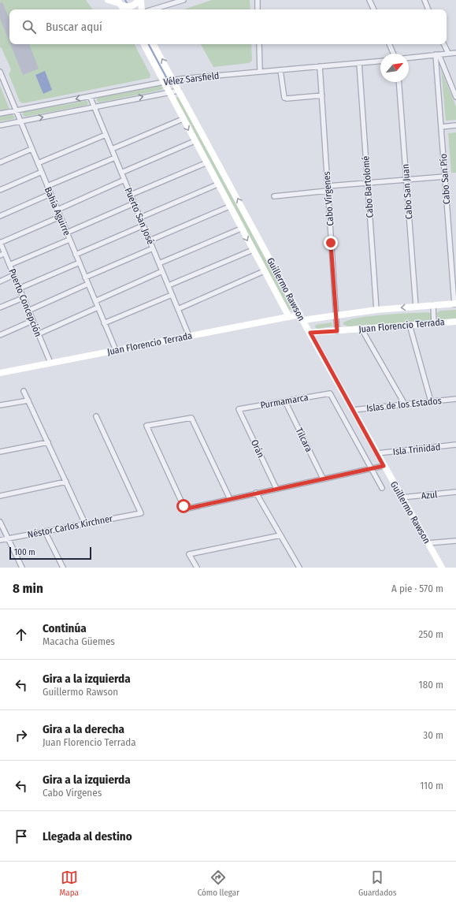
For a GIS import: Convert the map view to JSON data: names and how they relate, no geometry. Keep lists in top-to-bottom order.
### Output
{
  "streets": {
    "main road": ["Guillermo Rawson", "Juan Florencio Terrada"],
    "street": [
      "Vélez Sarsfield",
      "Cabo San Pío",
      "Cabo Bartolomé",
      "Cabo San Juan",
      "Cabo Vírgenes",
      "Bahía Aguirre",
      "Puerto San José",
      "Puerto Concepción",
      "Purmamarca",
      "Islas de los Estados",
      "Tilcara",
      "Orán",
      "Isla Trinidad",
      "Azul",
      "Néstor Carlos Kirchner"
    ]
  },
  "crossings": [
    ["Vélez Sarsfield", "Cabo Bartolomé"],
    ["Vélez Sarsfield", "Cabo Vírgenes"],
    ["Vélez Sarsfield", "Bahía Aguirre"],
    ["Vélez Sarsfield", "Puerto San José"],
    ["Vélez Sarsfield", "Guillermo Rawson"],
    ["Cabo San Pío", "Juan Florencio Terrada"],
    ["Cabo Bartolomé", "Juan Florencio Terrada"],
    ["Cabo San Juan", "Juan Florencio Terrada"],
    ["Cabo Vírgenes", "Juan Florencio Terrada"],
    ["Bahía Aguirre", "Juan Florencio Terrada"],
    ["Puerto San José", "Juan Florencio Terrada"],
    ["Guillermo Rawson", "Juan Florencio Terrada"],
    ["Guillermo Rawson", "Islas de los Estados"],
    ["Guillermo Rawson", "Isla Trinidad"],
    ["Guillermo Rawson", "Azul"],
    ["Puerto Concepción", "Juan Florencio Terrada"],
    ["Purmamarca", "Tilcara"],
    ["Purmamarca", "Orán"]
  ],
  "scale_bar": "100 m",
  "north": "top right",
  "page": {
    "search": "Buscar aquí",
    "scale": "100 m",
    "heading": ["8 min", "A pie · 570 m"],
    "list": [
      ["Continúa", "Macacha Güemes", "250 m"],
      ["Gira a la izquierda", "Guillermo Rawson", "180 m"],
      ["Gira a la derecha", "Juan Florencio Terrada", "30 m"],
      ["Gira a la izquierda", "Cabo Vírgenes", "110 m"],
      "Llegada al destino"
    ],
    "nav": ["Mapa", "Cómo llegar", "Guardados"]
  }
}
